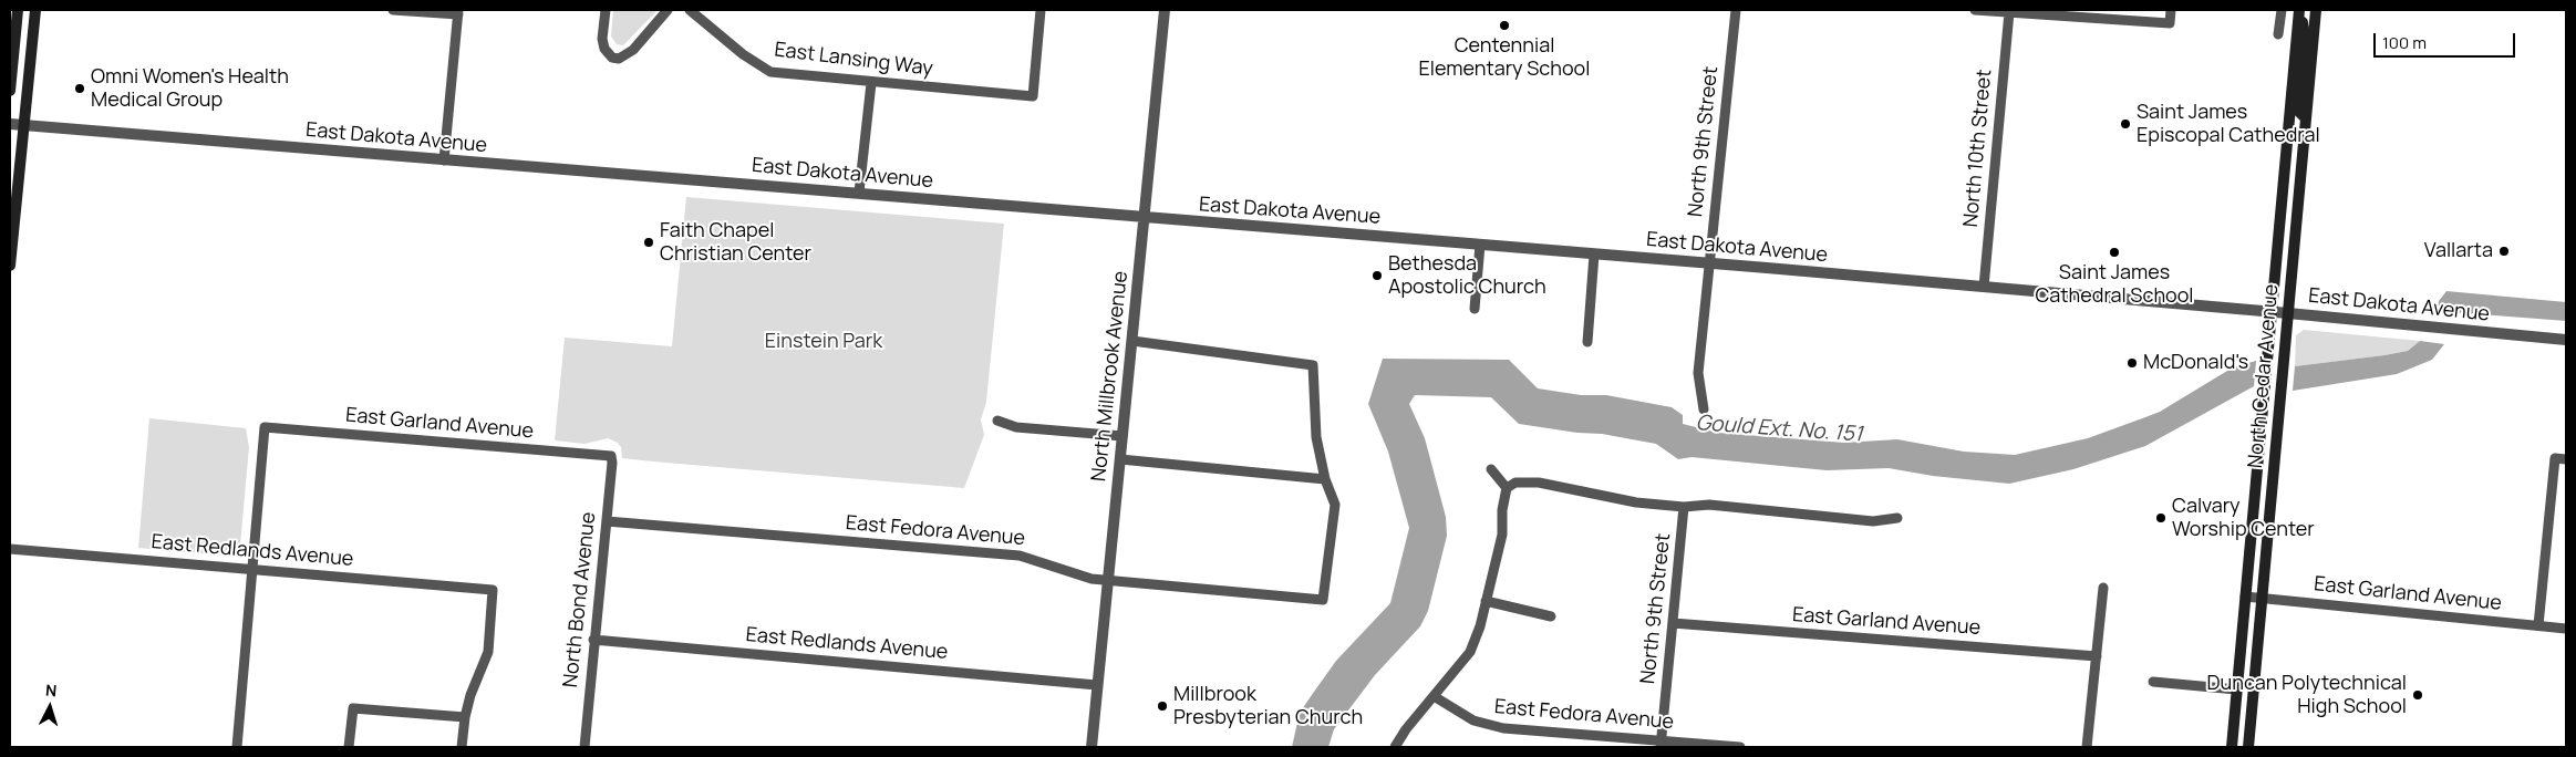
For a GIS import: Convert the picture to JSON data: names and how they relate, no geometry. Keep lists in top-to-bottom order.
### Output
{
  "streets": {
    "main road": ["North Cedar Avenue"],
    "street": [
      "East Lansing Way",
      "East Dakota Avenue",
      "North 9th Street",
      "North 10th Street",
      "North Millbrook Avenue",
      "East Garland Avenue",
      "East Fedora Avenue",
      "East Redlands Avenue",
      "North Bond Avenue"
    ]
  },
  "crossings": [
    ["East Dakota Avenue", "North 9th Street"],
    ["East Dakota Avenue", "North 10th Street"],
    ["East Dakota Avenue", "North Millbrook Avenue"],
    ["East Dakota Avenue", "North Cedar Avenue"],
    ["North 9th Street", "East Garland Avenue"],
    ["North 9th Street", "East Fedora Avenue"],
    ["North Millbrook Avenue", "East Fedora Avenue"],
    ["North Millbrook Avenue", "East Redlands Avenue"],
    ["North Cedar Avenue", "East Garland Avenue"],
    ["East Garland Avenue", "East Redlands Avenue"],
    ["East Garland Avenue", "North Bond Avenue"],
    ["East Fedora Avenue", "North Bond Avenue"],
    ["East Redlands Avenue", "North Bond Avenue"]
  ],
  "water": ["Gould Ext. No. 151"],
  "parks": ["Einstein Park"],
  "places": [
    "Centennial Elementary School",
    "Omni Women's Health Medical Group",
    "Saint James Episcopal Cathedral",
    "Faith Chapel Christian Center",
    "Vallarta",
    "Saint James Cathedral School",
    "Bethesda Apostolic Church",
    "McDonald's",
    "Calvary Worship Center",
    "Duncan Polytechnical High School",
    "Millbrook Presbyterian Church"
  ],
  "scale_bar": "100 m",
  "north": "top"
}
